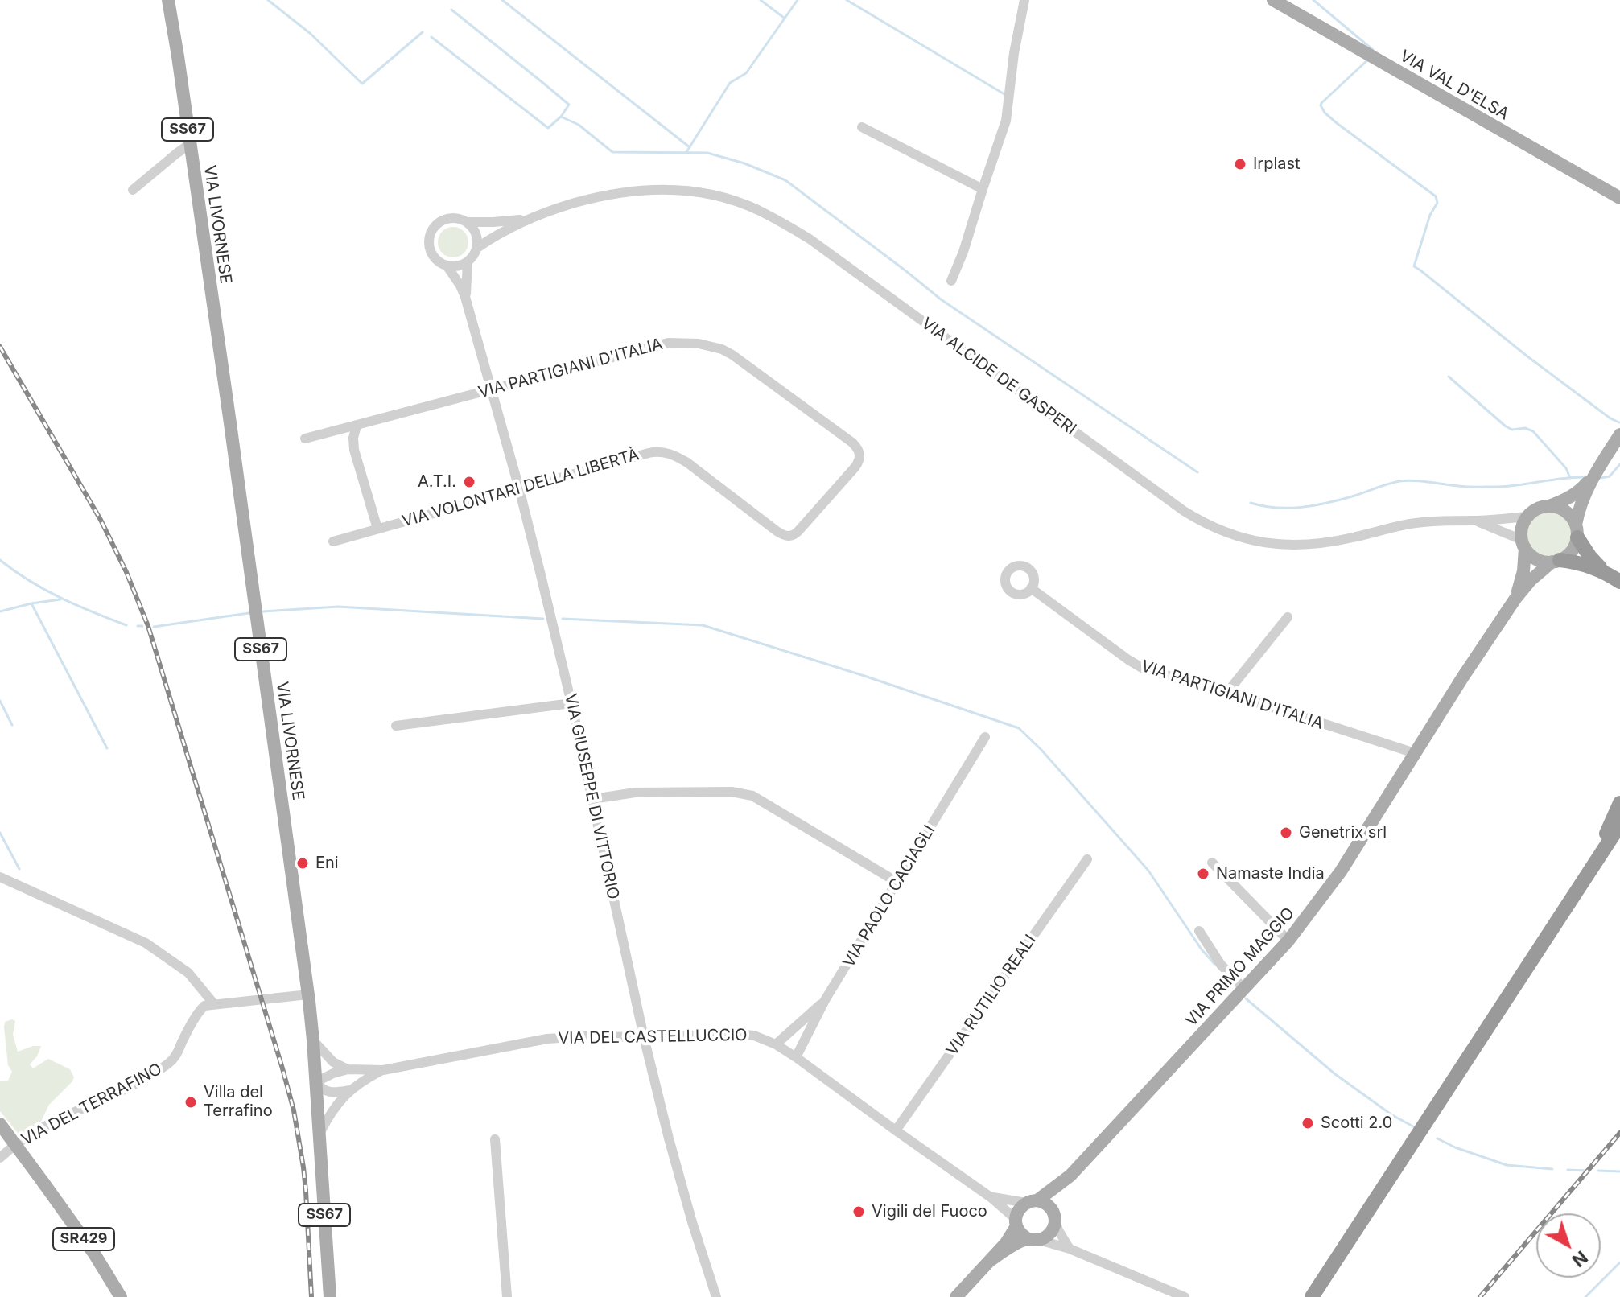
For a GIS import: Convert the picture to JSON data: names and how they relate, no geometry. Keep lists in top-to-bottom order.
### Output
{
  "streets": {
    "main road": [
      "VIA VAL D'ELSA",
      "SS67",
      "VIA LIVORNESE",
      "VIA PRIMO MAGGIO",
      "SR429"
    ],
    "street": [
      "VIA PARTIGIANI D'ITALIA",
      "VIA ALCIDE DE GASPERI",
      "VIA VOLONTARI DELLA LIBERTÀ",
      "VIA GIUSEPPE DI VITTORIO",
      "VIA PAOLO CACIAGLI",
      "VIA RUTILIO REALI",
      "VIA DEL CASTELLUCCIO",
      "VIA DEL TERRAFINO"
    ]
  },
  "crossings": [
    ["VIA LIVORNESE", "VIA DEL CASTELLUCCIO"],
    ["VIA PARTIGIANI D'ITALIA", "VIA VOLONTARI DELLA LIBERTÀ"],
    ["VIA PARTIGIANI D'ITALIA", "VIA GIUSEPPE DI VITTORIO"],
    ["VIA PARTIGIANI D'ITALIA", "VIA PRIMO MAGGIO"],
    ["VIA ALCIDE DE GASPERI", "VIA GIUSEPPE DI VITTORIO"],
    ["VIA ALCIDE DE GASPERI", "VIA PRIMO MAGGIO"],
    ["VIA VOLONTARI DELLA LIBERTÀ", "VIA GIUSEPPE DI VITTORIO"],
    ["VIA GIUSEPPE DI VITTORIO", "VIA DEL CASTELLUCCIO"],
    ["VIA PAOLO CACIAGLI", "VIA DEL CASTELLUCCIO"],
    ["VIA PRIMO MAGGIO", "VIA DEL CASTELLUCCIO"],
    ["VIA RUTILIO REALI", "VIA DEL CASTELLUCCIO"]
  ],
  "places": [
    "Irplast",
    "A.T.I.",
    "Genetrix srl",
    "Eni",
    "Namaste India",
    "Villa del Terrafino",
    "Scotti 2.0",
    "Vigili del Fuoco"
  ],
  "north": "bottom right"
}
